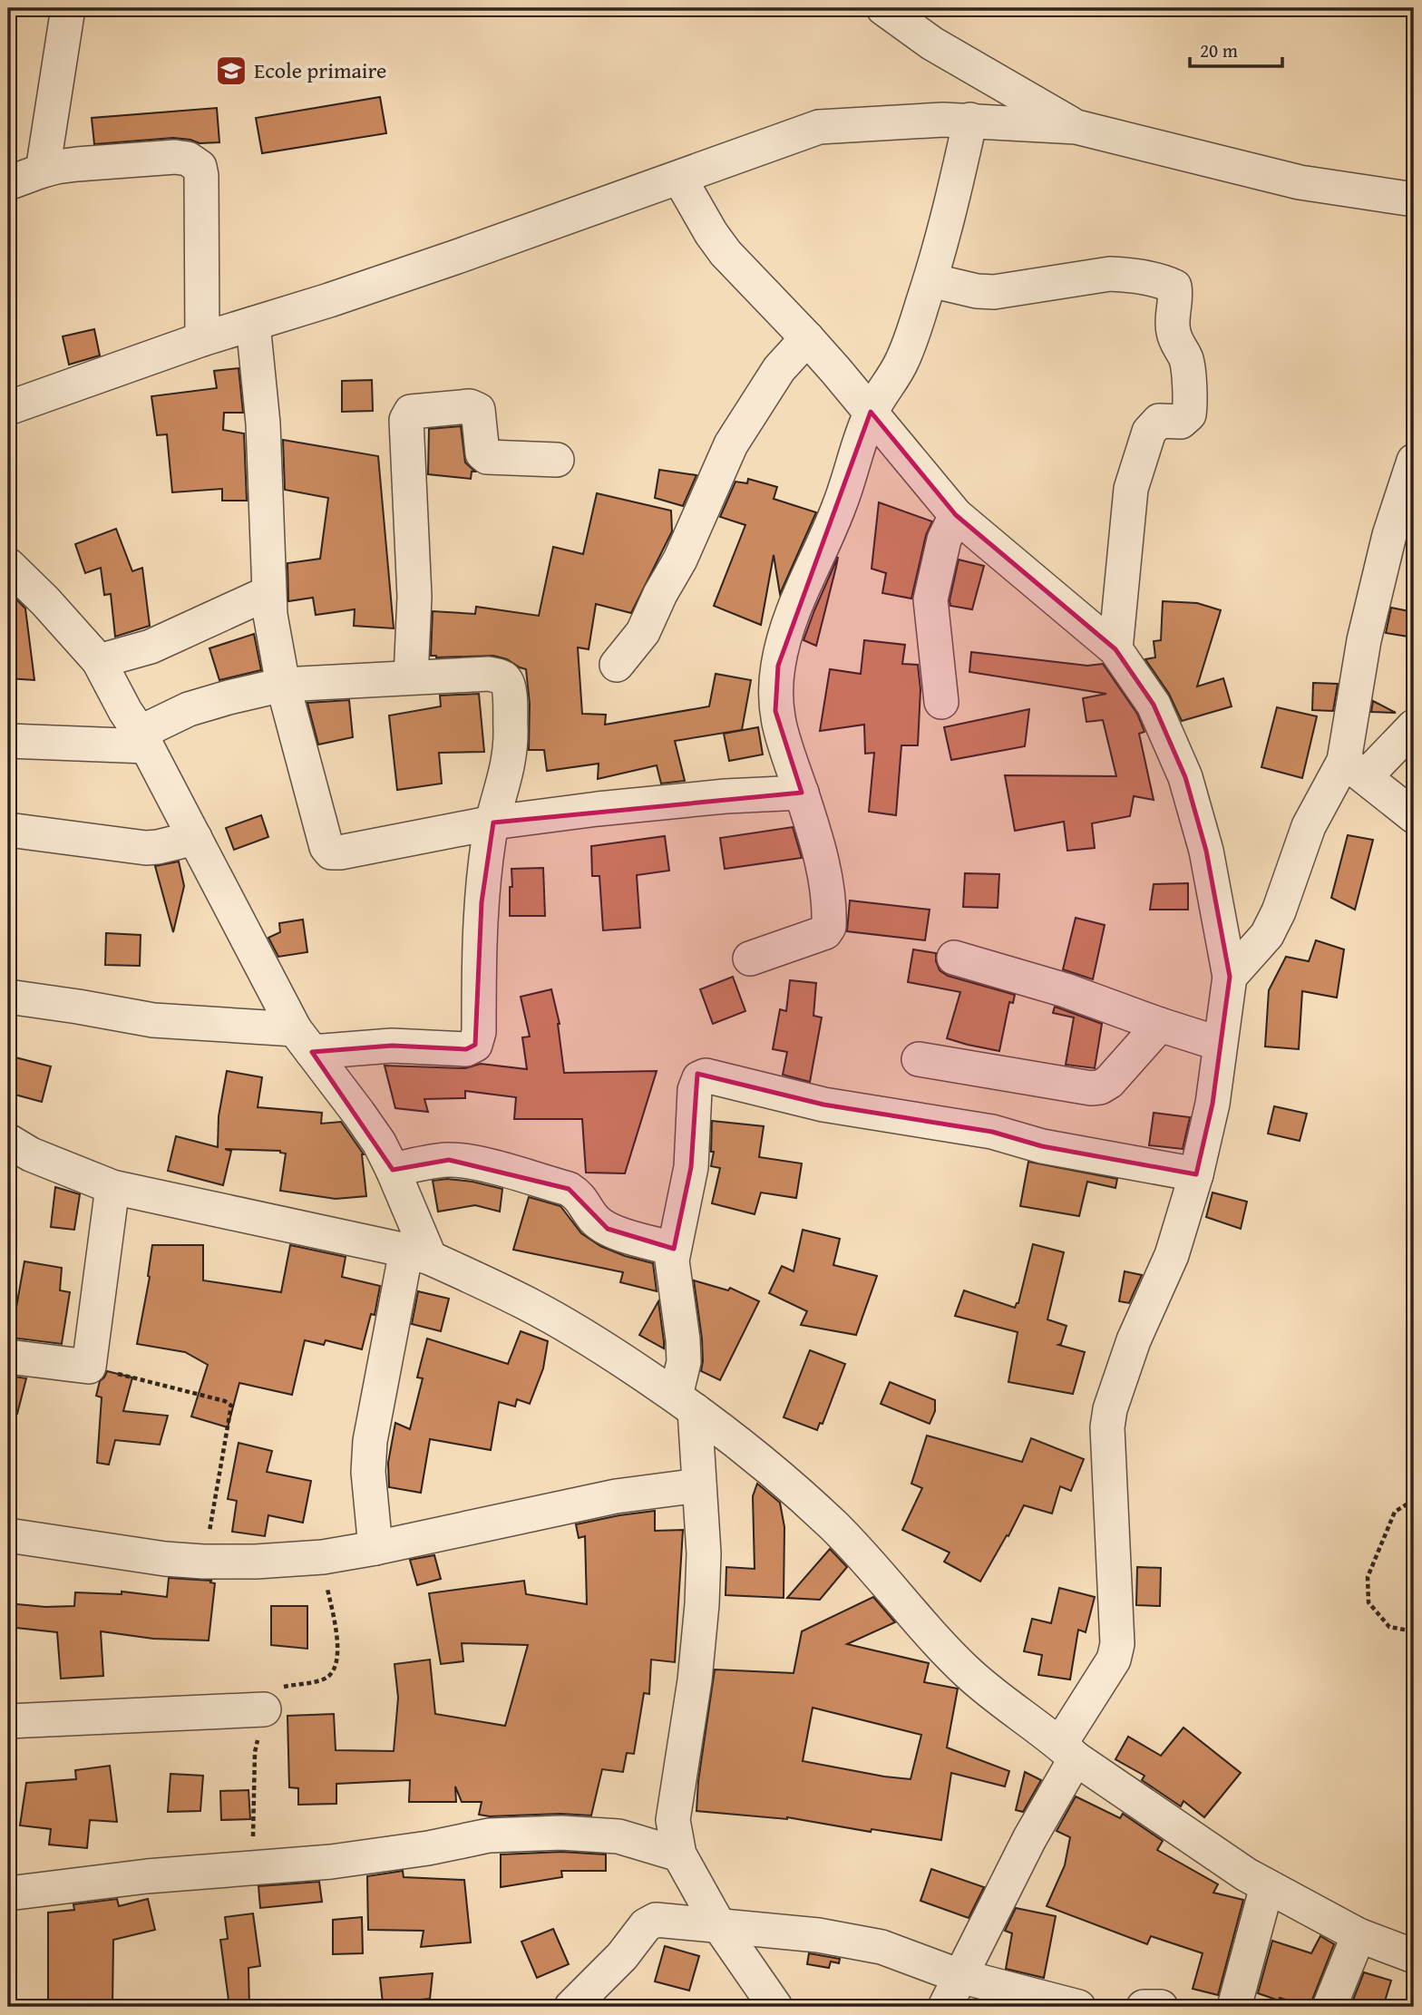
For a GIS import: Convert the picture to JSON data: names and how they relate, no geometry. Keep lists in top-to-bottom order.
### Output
{
  "places": {
    "school or university": ["Ecole primaire"]
  },
  "scale_bar": "20 m"
}
